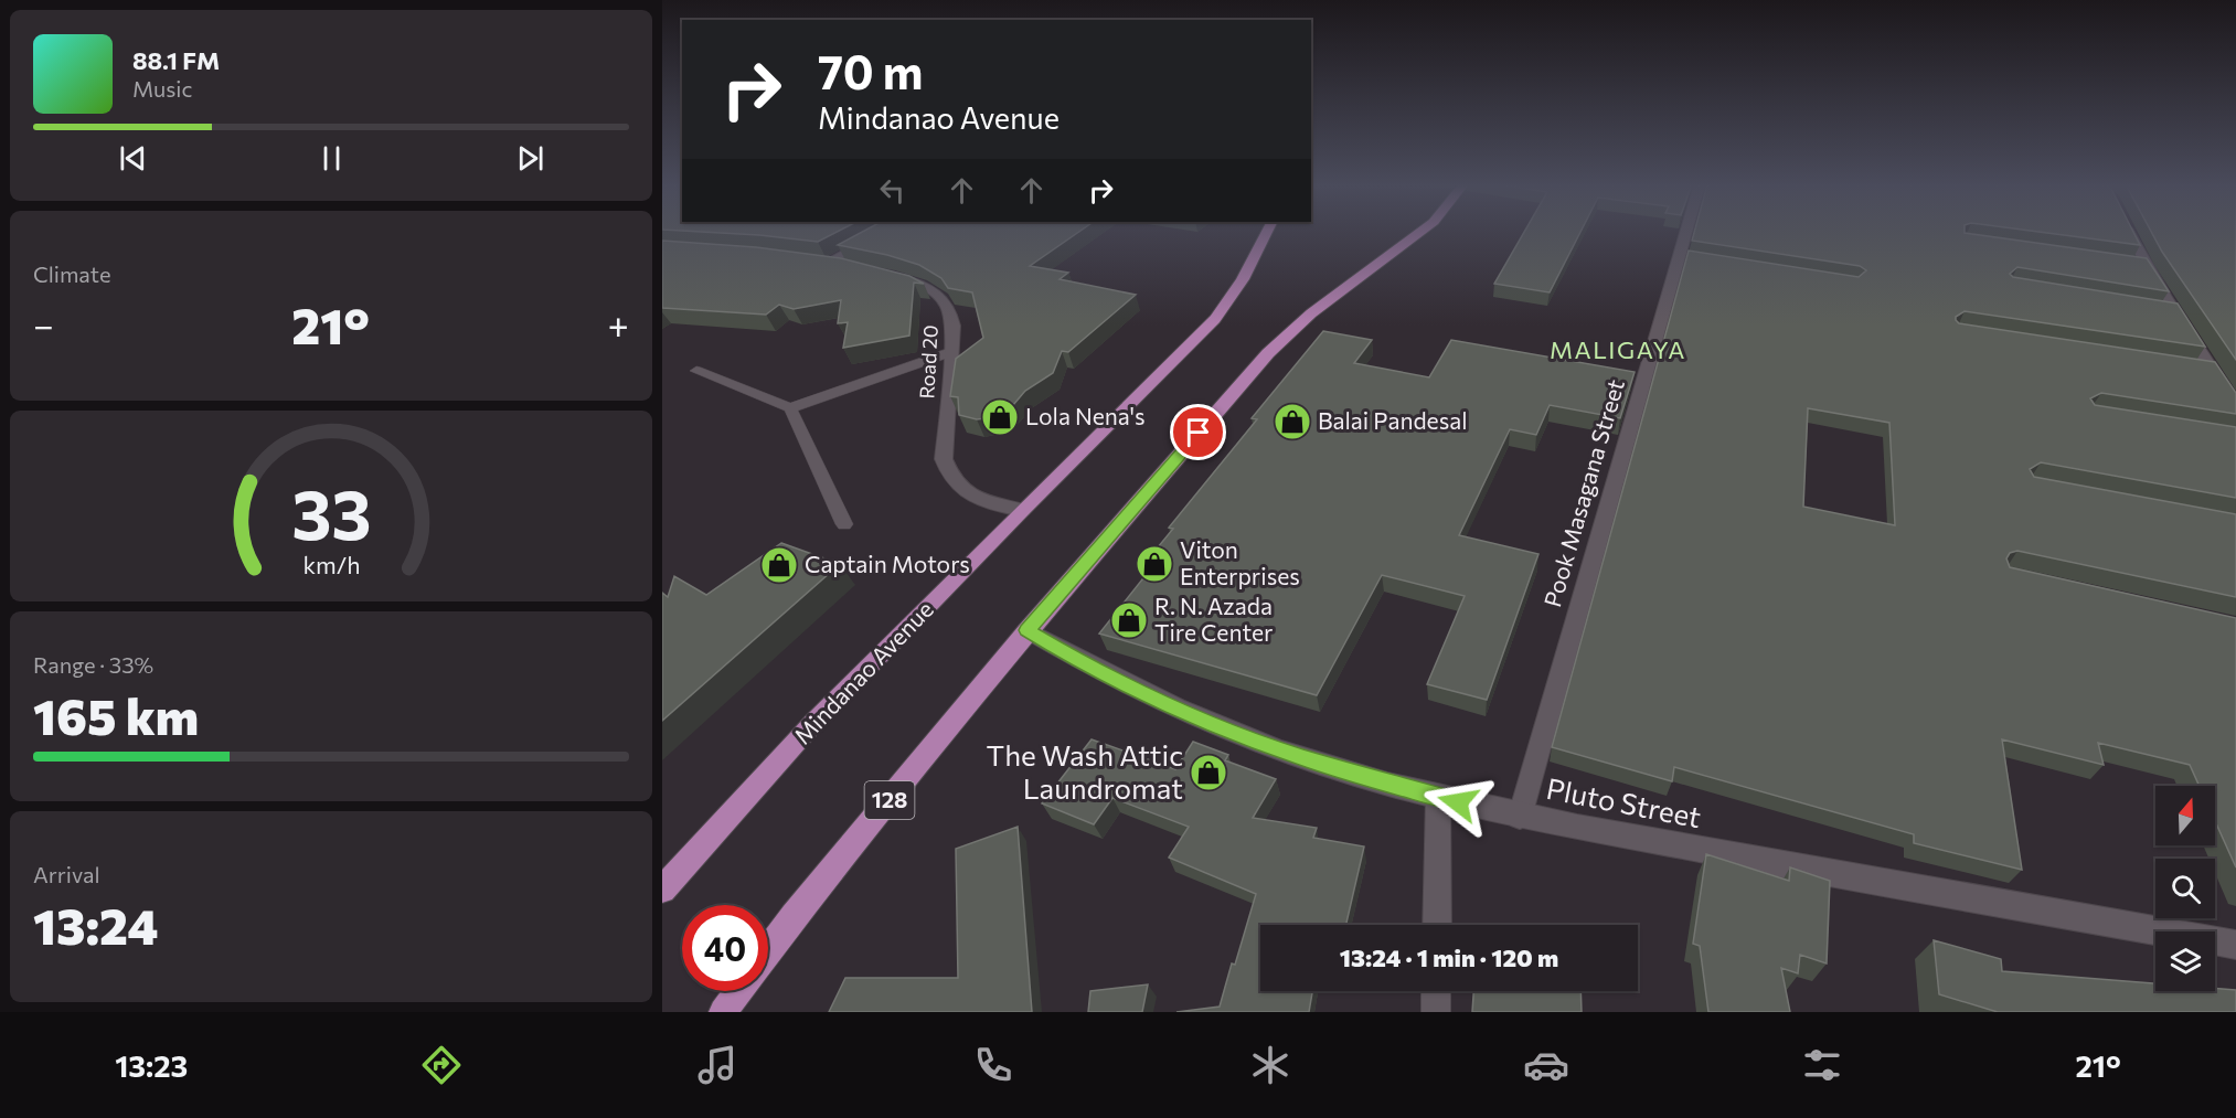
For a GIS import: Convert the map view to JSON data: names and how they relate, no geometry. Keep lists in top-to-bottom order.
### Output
{
  "streets": {
    "main road": ["Mindanao Avenue", "128"],
    "street": ["Road 20", "Pook Masagana Street", "Pluto Street"]
  },
  "crossings": [
    ["Road 20", "Mindanao Avenue"],
    ["Pook Masagana Street", "Pluto Street"],
    ["128", "Pluto Street"]
  ],
  "districts": ["MALIGAYA"],
  "places": {
    "shop": [
      "Lola Nena's",
      "Balai Pandesal",
      "Viton Enterprises",
      "Captain Motors",
      "R. N. Azada Tire Center",
      "The Wash Attic Laundromat"
    ]
  },
  "north": "top",
  "page": {
    "turn": ["70 m", "Mindanao Avenue"],
    "song": ["88.1 FM", "Music"],
    "tile": [
      "Climate",
      ["Range · 33%", "165 km"],
      ["Arrival", "13:24"]
    ],
    "heat": ["−", "21°", "+"],
    "limit": "40",
    "trip": "13:24 · 1 min · 120 m",
    "tabs": ["13:23", "21°"],
    "gauge": ["33", "km/h"]
  }
}
